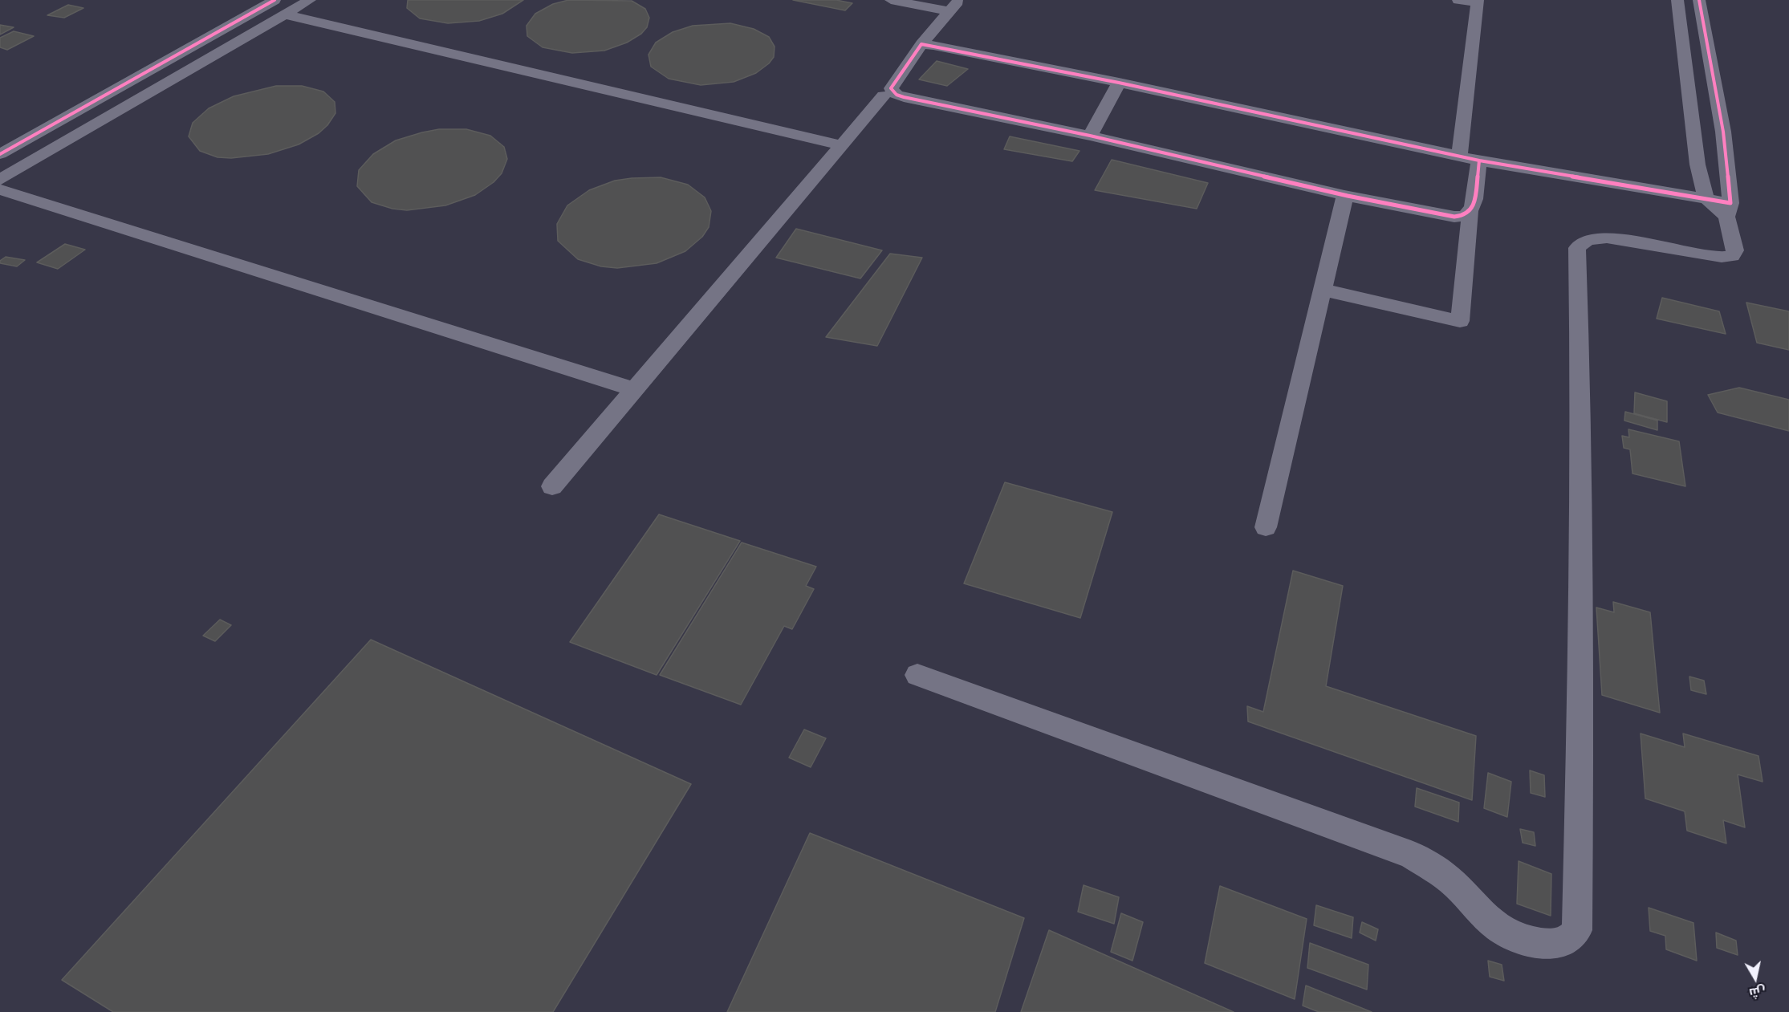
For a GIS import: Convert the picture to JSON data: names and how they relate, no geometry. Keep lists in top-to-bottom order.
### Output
{
  "north": "bottom"
}
